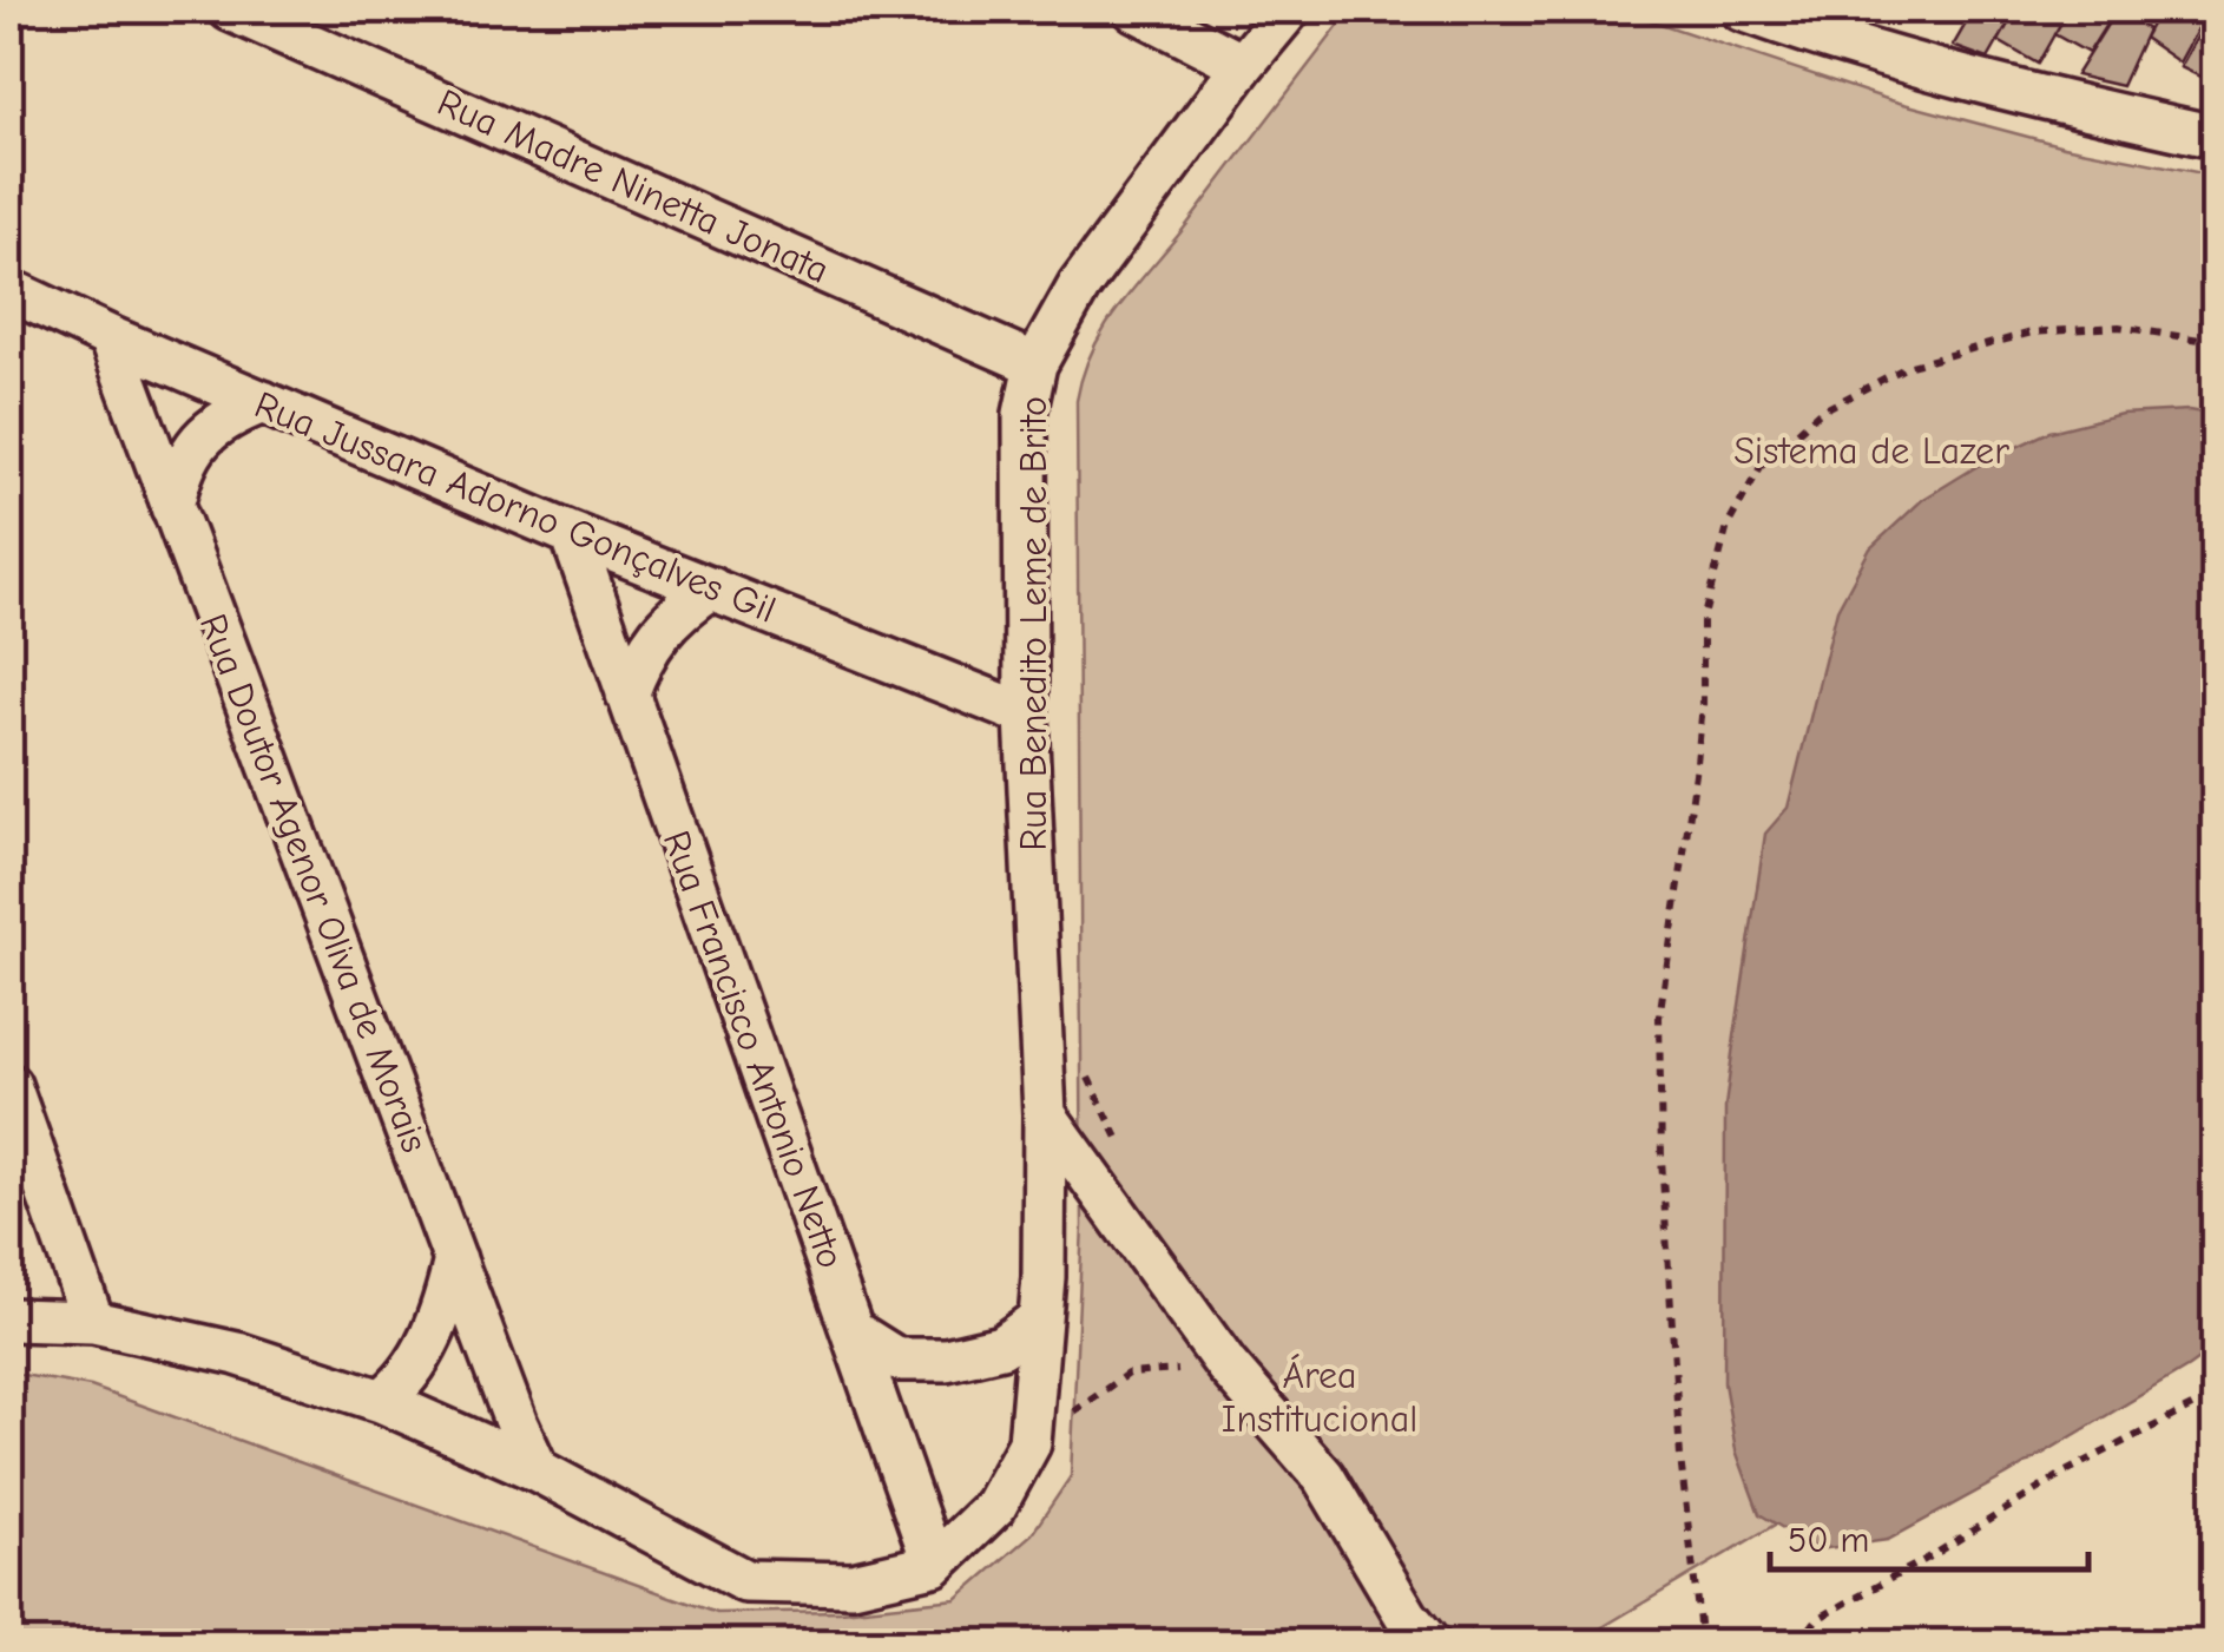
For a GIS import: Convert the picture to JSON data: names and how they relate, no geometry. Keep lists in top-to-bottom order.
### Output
{
  "streets": {
    "street": [
      "Rua Madre Ninetta Jonata",
      "Rua Jussara Adorno Gonçalves Gil",
      "Rua Benedito Leme de Brito",
      "Rua Doutor Agenor Oliva de Morais",
      "Rua Francisco Antonio Netto"
    ]
  },
  "crossings": [
    ["Rua Madre Ninetta Jonata", "Rua Benedito Leme de Brito"],
    ["Rua Jussara Adorno Gonçalves Gil", "Rua Benedito Leme de Brito"],
    ["Rua Jussara Adorno Gonçalves Gil", "Rua Doutor Agenor Oliva de Morais"],
    ["Rua Jussara Adorno Gonçalves Gil", "Rua Francisco Antonio Netto"],
    ["Rua Benedito Leme de Brito", "Rua Francisco Antonio Netto"]
  ],
  "parks": ["Sistema de Lazer", "Área Institucional"],
  "scale_bar": "50 m"
}
